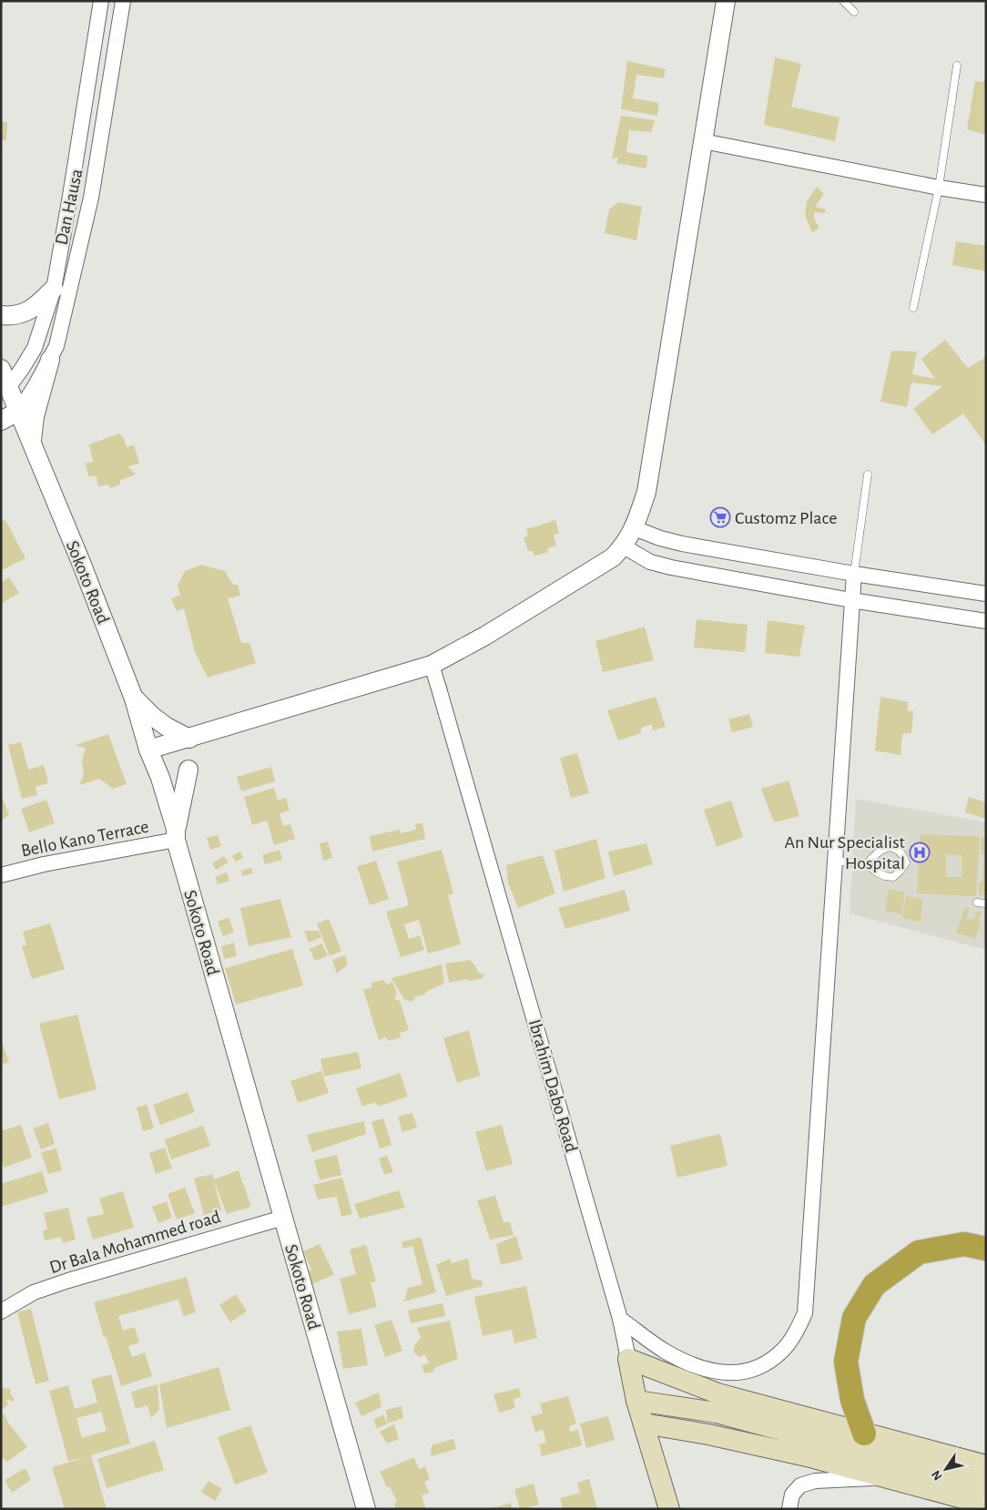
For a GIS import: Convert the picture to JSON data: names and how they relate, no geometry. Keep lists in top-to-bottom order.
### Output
{
  "streets": {
    "main road": ["Ibrahim Dabo Road"],
    "street": [
      "Dan Hausa",
      "Sokoto Road",
      "Bello Kano Terrace",
      "Dr Bala Mohammed road"
    ]
  },
  "crossings": [
    ["Dan Hausa", "Sokoto Road"],
    ["Sokoto Road", "Bello Kano Terrace"],
    ["Sokoto Road", "Dr Bala Mohammed road"]
  ],
  "places": {
    "supermarket": ["Customz Place"],
    "hospital": ["An Nur Specialist Hospital"]
  },
  "north": "bottom left"
}
